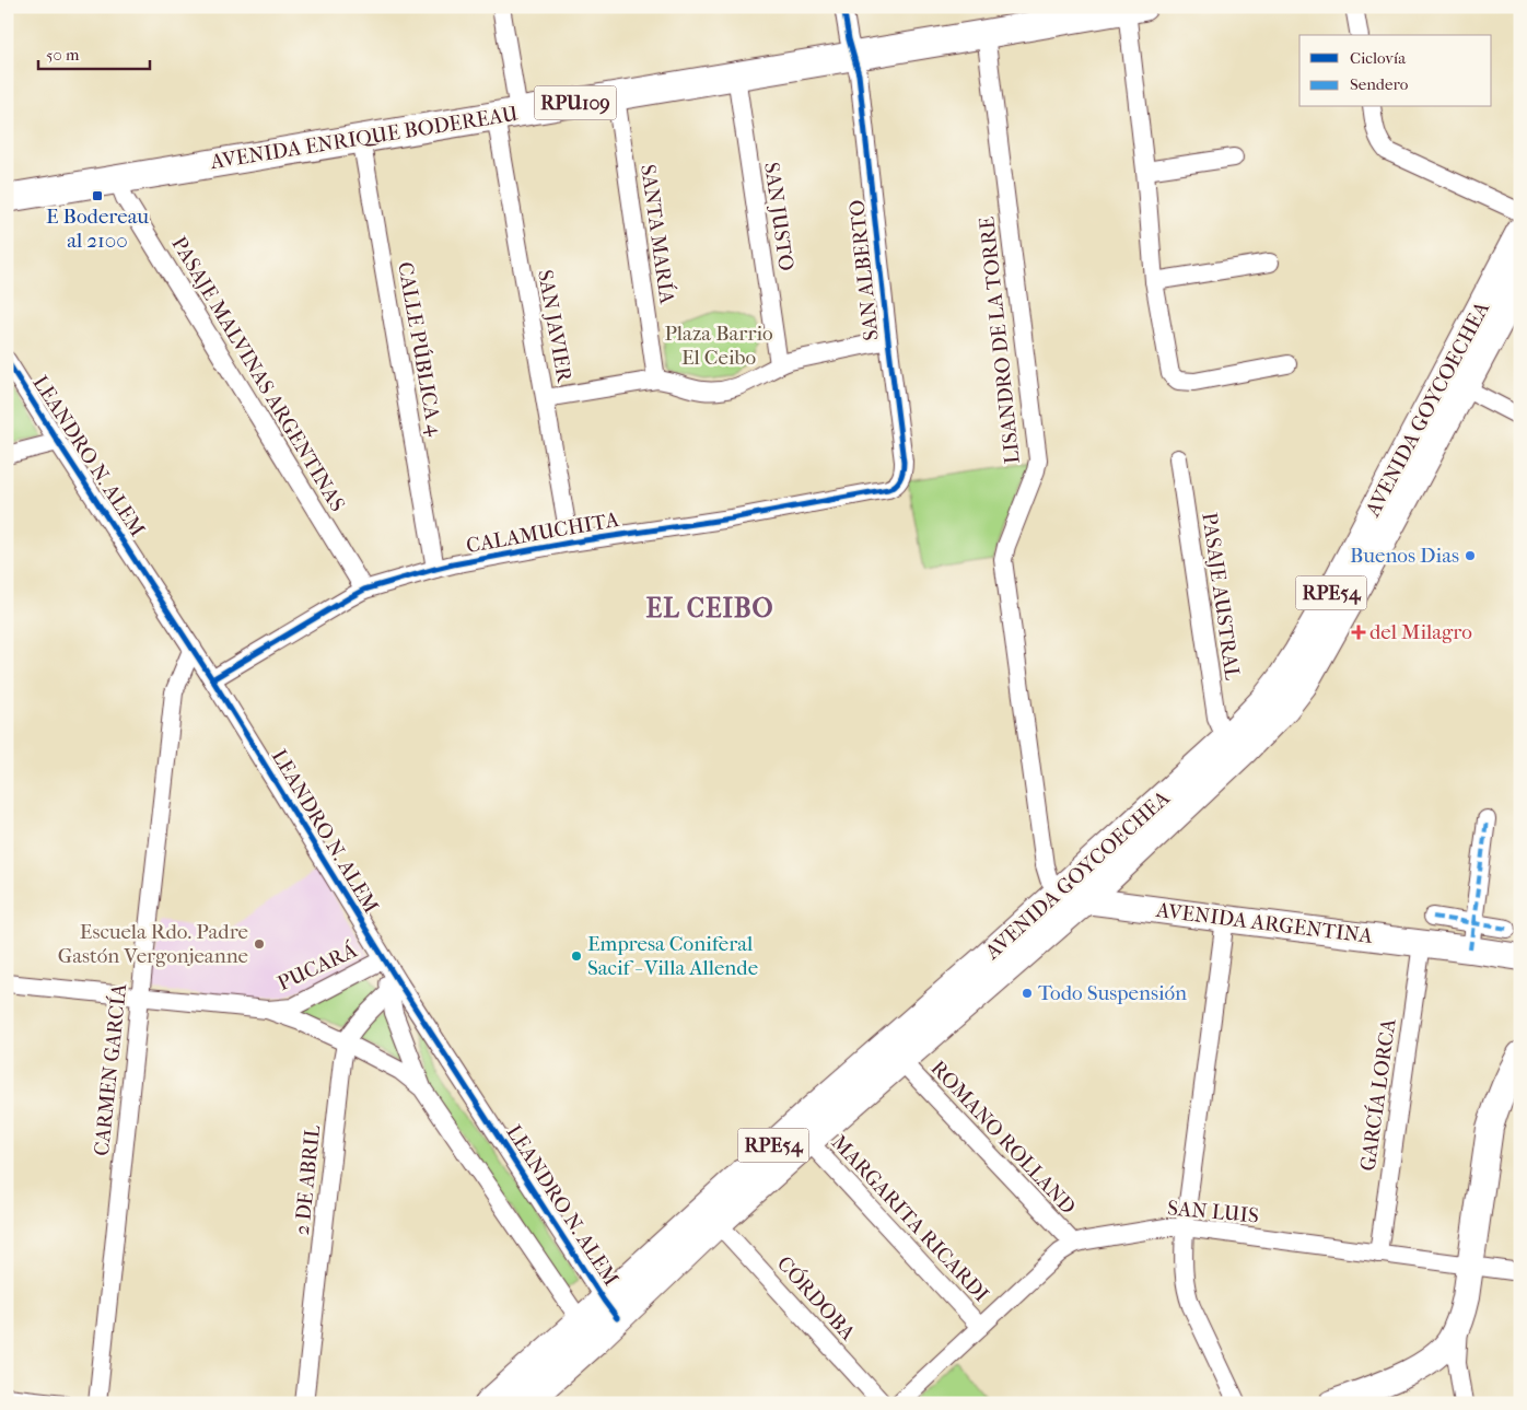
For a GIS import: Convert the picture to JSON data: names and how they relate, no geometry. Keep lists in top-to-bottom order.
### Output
{
  "streets": {
    "main road": [
      "RPU109",
      "AVENIDA ENRIQUE BODEREAU",
      "AVENIDA GOYCOECHEA",
      "RPE54",
      "AVENIDA ARGENTINA"
    ],
    "street": [
      "SAN JUSTO",
      "SANTA MARÍA",
      "SAN ALBERTO",
      "SAN JAVIER",
      "LISANDRO DE LA TORRE",
      "CALLE PÚBLICA 4",
      "PASAJE MALVINAS ARGENTINAS",
      "LEANDRO N. ALEM",
      "CALAMUCHITA",
      "PASAJE AUSTRAL",
      "PUCARÁ",
      "CARMEN GARCÍA",
      "GARCÍA LORCA",
      "ROMANO ROLLAND",
      "2 DE ABRIL",
      "SAN LUIS",
      "MARGARITA RICARDI",
      "CÓRDOBA"
    ]
  },
  "crossings": [
    ["AVENIDA ENRIQUE BODEREAU", "SAN JUSTO"],
    ["AVENIDA ENRIQUE BODEREAU", "SANTA MARÍA"],
    ["AVENIDA ENRIQUE BODEREAU", "SAN ALBERTO"],
    ["AVENIDA ENRIQUE BODEREAU", "SAN JAVIER"],
    ["AVENIDA ENRIQUE BODEREAU", "LISANDRO DE LA TORRE"],
    ["AVENIDA ENRIQUE BODEREAU", "CALLE PÚBLICA 4"],
    ["AVENIDA ENRIQUE BODEREAU", "PASAJE MALVINAS ARGENTINAS"],
    ["SAN ALBERTO", "CALAMUCHITA"],
    ["SAN JAVIER", "CALAMUCHITA"],
    ["LISANDRO DE LA TORRE", "AVENIDA GOYCOECHEA"],
    ["LISANDRO DE LA TORRE", "AVENIDA ARGENTINA"],
    ["CALLE PÚBLICA 4", "CALAMUCHITA"],
    ["PASAJE MALVINAS ARGENTINAS", "CALAMUCHITA"],
    ["AVENIDA GOYCOECHEA", "LEANDRO N. ALEM"],
    ["AVENIDA GOYCOECHEA", "PASAJE AUSTRAL"],
    ["AVENIDA GOYCOECHEA", "AVENIDA ARGENTINA"],
    ["AVENIDA GOYCOECHEA", "ROMANO ROLLAND"],
    ["AVENIDA GOYCOECHEA", "MARGARITA RICARDI"],
    ["AVENIDA GOYCOECHEA", "CÓRDOBA"],
    ["LEANDRO N. ALEM", "CALAMUCHITA"],
    ["LEANDRO N. ALEM", "PUCARÁ"],
    ["LEANDRO N. ALEM", "CARMEN GARCÍA"],
    ["LEANDRO N. ALEM", "2 DE ABRIL"],
    ["AVENIDA ARGENTINA", "GARCÍA LORCA"],
    ["PUCARÁ", "CARMEN GARCÍA"],
    ["GARCÍA LORCA", "SAN LUIS"],
    ["ROMANO ROLLAND", "SAN LUIS"],
    ["SAN LUIS", "MARGARITA RICARDI"]
  ],
  "districts": ["EL CEIBO"],
  "parks": ["Plaza Barrio El Ceibo"],
  "places": {
    "transit": ["E Bodereau al 2100"],
    "other": [
      "Buenos Dias",
      "Escuela Rdo. Padre Gastón Vergonjeanne",
      "Empresa Coniferal Sacif - Villa Allende",
      "Todo Suspensión"
    ],
    "health": ["del Milagro"]
  },
  "legend": ["Ciclovía", "Sendero"],
  "scale_bar": "50 m"
}
